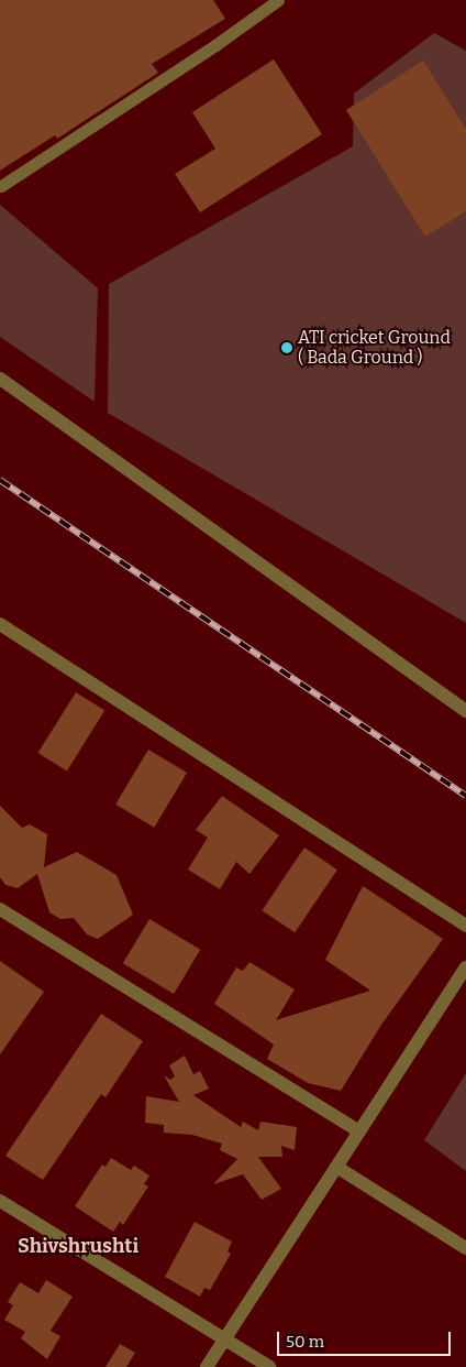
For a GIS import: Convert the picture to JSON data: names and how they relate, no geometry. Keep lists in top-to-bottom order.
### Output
{
  "districts": ["Shivshrushti"],
  "places": ["ATI cricket Ground ( Bada Ground )"],
  "scale_bar": "50 m"
}
